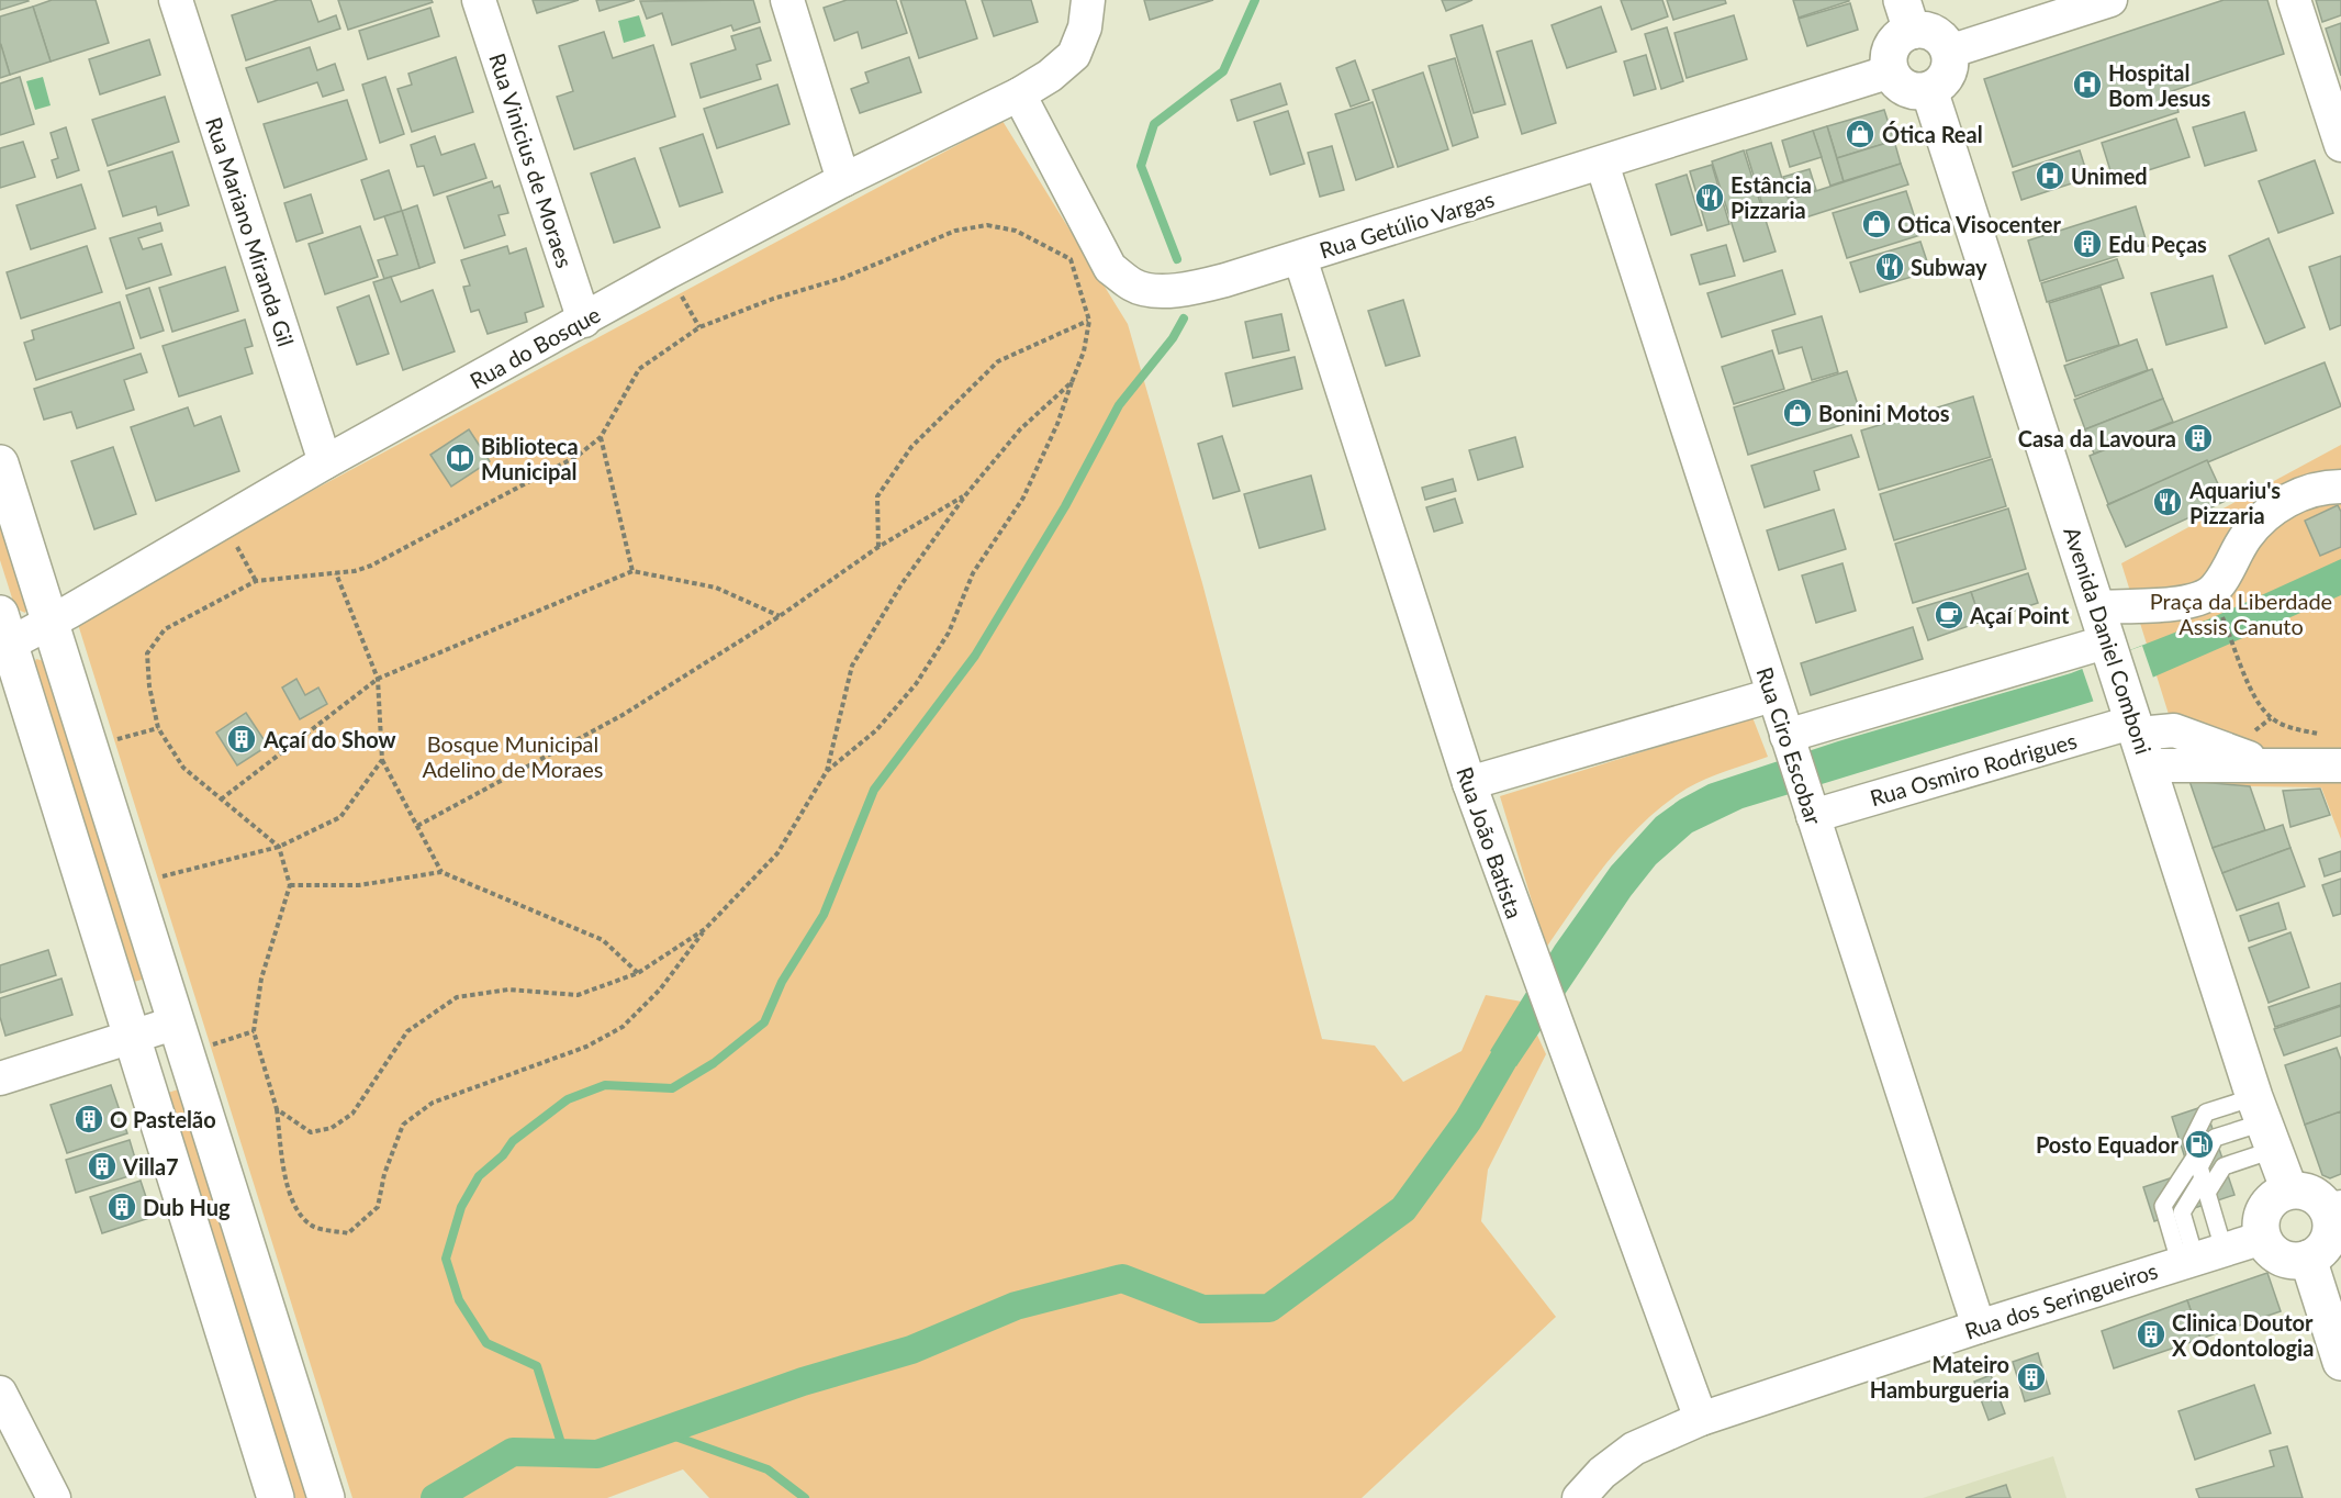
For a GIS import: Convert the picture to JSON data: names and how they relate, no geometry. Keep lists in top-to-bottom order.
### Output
{
  "streets": {
    "street": [
      "Rua Vinicius de Moraes",
      "Rua Getúlio Vargas",
      "Rua Mariano Miranda Gil",
      "Rua do Bosque",
      "Avenida Daniel Comboni",
      "Rua Ciro Escobar",
      "Rua Osmiro Rodrigues",
      "Rua João Batista",
      "Rua dos Seringueiros"
    ]
  },
  "crossings": [
    ["Rua Vinicius de Moraes", "Rua do Bosque"],
    ["Rua Getúlio Vargas", "Rua do Bosque"],
    ["Rua Getúlio Vargas", "Avenida Daniel Comboni"],
    ["Rua Getúlio Vargas", "Rua Ciro Escobar"],
    ["Rua Getúlio Vargas", "Rua João Batista"],
    ["Rua Mariano Miranda Gil", "Rua do Bosque"],
    ["Avenida Daniel Comboni", "Rua Osmiro Rodrigues"],
    ["Avenida Daniel Comboni", "Rua dos Seringueiros"],
    ["Rua Ciro Escobar", "Rua Osmiro Rodrigues"],
    ["Rua Ciro Escobar", "Rua dos Seringueiros"],
    ["Rua João Batista", "Rua dos Seringueiros"]
  ],
  "parks": ["Praça da Liberdade Assis Canuto", "Bosque Municipal Adelino de Moraes"],
  "places": {
    "hospital": ["Hospital Bom Jesus", "Unimed"],
    "shop": ["Ótica Real", "Otica Visocenter", "Bonini Motos"],
    "restaurant": ["Estância Pizzaria", "Subway", "Aquariu's Pizzaria"],
    "building": [
      "Edu Peças",
      "Casa da Lavoura",
      "Açaí do Show",
      "O Pastelão",
      "Villa7",
      "Dub Hug",
      "Clinica Doutor X Odontologia",
      "Mateiro Hamburgueria"
    ],
    "library": ["Biblioteca Municipal"],
    "cafe": ["Açaí Point"],
    "fuel station": ["Posto Equador"]
  }
}
